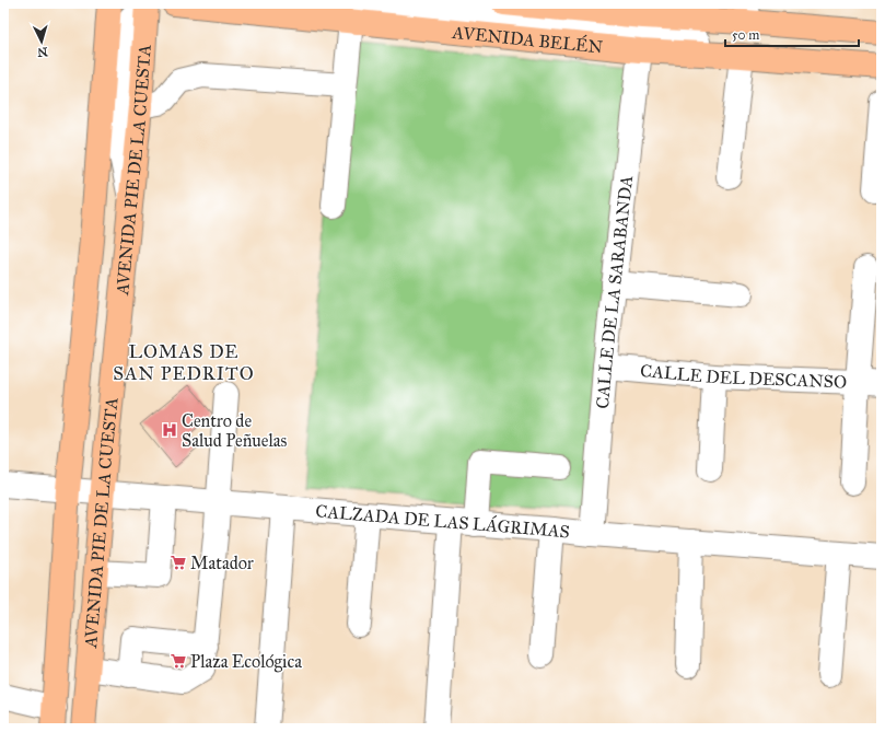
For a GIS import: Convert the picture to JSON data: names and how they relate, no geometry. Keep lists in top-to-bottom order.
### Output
{
  "streets": {
    "main road": ["AVENIDA BELÉN", "AVENIDA PIE DE LA CUESTA"],
    "street": ["CALLE DE LA SARABANDA", "CALLE DEL DESCANSO", "CALZADA DE LAS LÁGRIMAS"]
  },
  "crossings": [
    ["AVENIDA BELÉN", "CALLE DE LA SARABANDA"],
    ["AVENIDA PIE DE LA CUESTA", "CALZADA DE LAS LÁGRIMAS"],
    ["CALLE DE LA SARABANDA", "CALLE DEL DESCANSO"],
    ["CALLE DE LA SARABANDA", "CALZADA DE LAS LÁGRIMAS"]
  ],
  "districts": ["LOMAS DE SAN PEDRITO"],
  "places": {
    "hospital": ["Centro de Salud Peñuelas"],
    "supermarket": ["Matador", "Plaza Ecológica"]
  },
  "scale_bar": "50 m",
  "north": "bottom"
}
